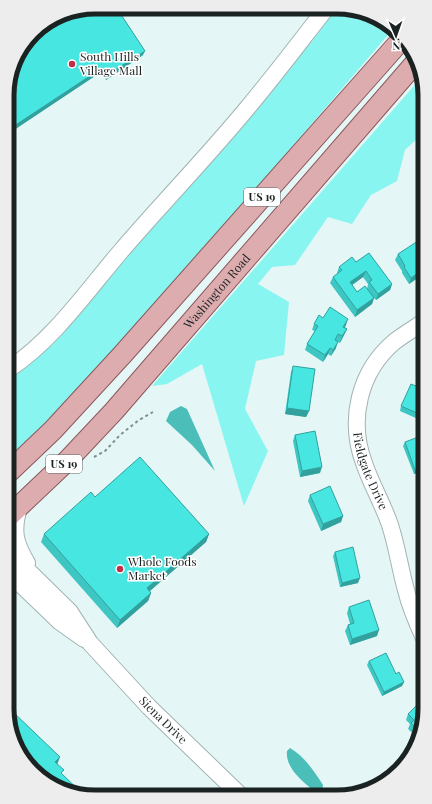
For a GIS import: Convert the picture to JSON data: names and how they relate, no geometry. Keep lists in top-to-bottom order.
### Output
{
  "streets": {
    "main road": ["US 19", "Washington Road"],
    "street": ["Fieldgate Drive", "Siena Drive"]
  },
  "places": ["South Hills Village Mall", "Whole Foods Market"],
  "north": "bottom"
}
